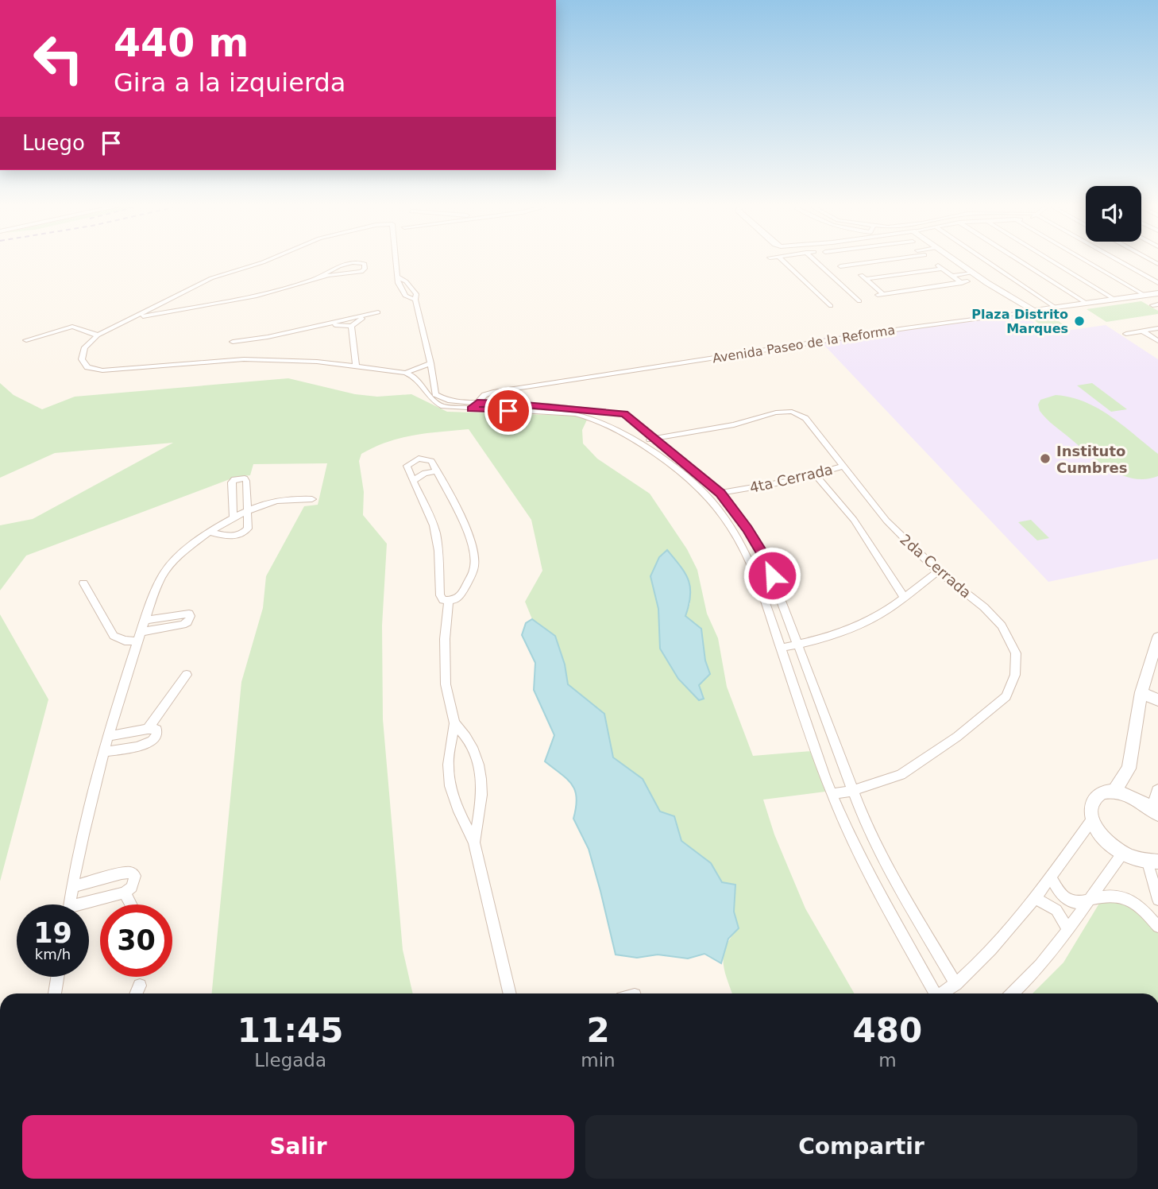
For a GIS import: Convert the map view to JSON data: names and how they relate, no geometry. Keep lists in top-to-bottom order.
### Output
{
  "streets": {
    "street": ["Avenida Paseo de la Reforma", "4ta Cerrada", "2da Cerrada"]
  },
  "crossings": [
    ["4ta Cerrada", "2da Cerrada"]
  ],
  "places": ["Plaza Distrito Marques", "Instituto Cumbres"],
  "page": {
    "turn": ["440 m", "Gira a la izquierda"],
    "then": "Luego",
    "speed": "19 km/h",
    "limit": "30",
    "eta": [
      "11:45",
      "Llegada",
      "2",
      "min",
      "480",
      "m"
    ],
    "buttons": ["Salir", "Compartir"]
  }
}
